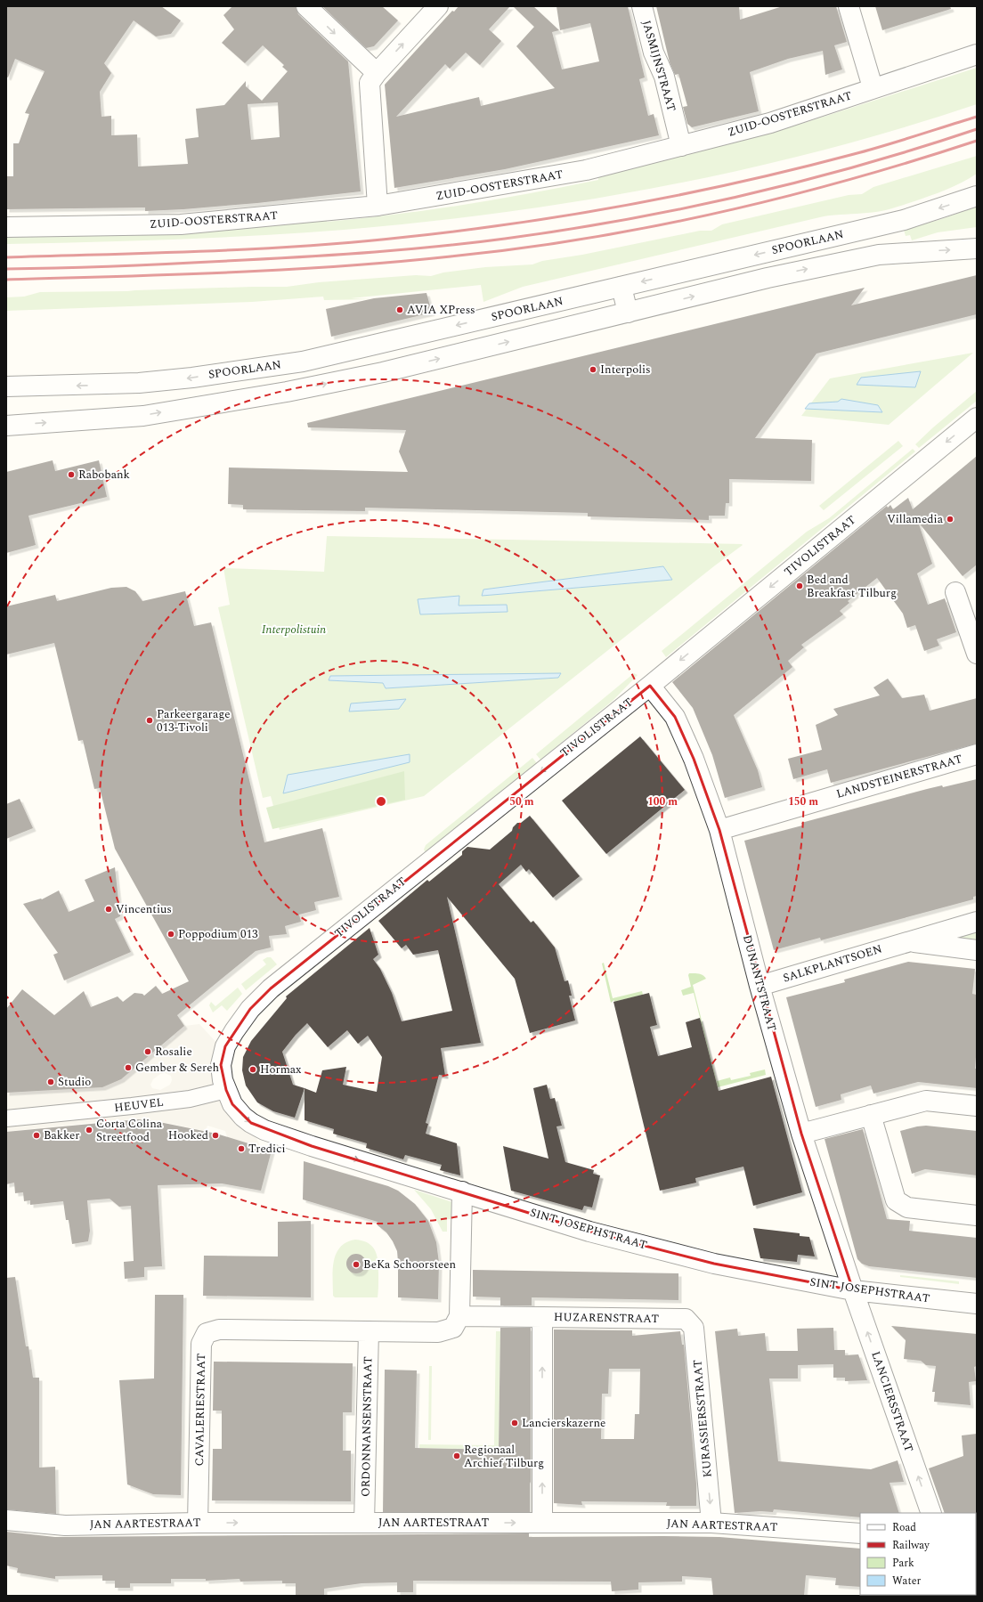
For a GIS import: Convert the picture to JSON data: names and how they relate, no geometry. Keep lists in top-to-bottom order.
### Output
{
  "streets": {
    "street": [
      "JASMIJNSTRAAT",
      "ZUID-OOSTERSTRAAT",
      "SPOORLAAN",
      "TIVOLISTRAAT",
      "LANDSTEINERSTRAAT",
      "SALKPLANTSOEN",
      "DUNANTSTRAAT",
      "HEUVEL",
      "SINT JOSEPHSTRAAT",
      "HUZARENSTRAAT",
      "LANCIERSSTRAAT",
      "CAVALERIESTRAAT",
      "KURASSIERSSTRAAT",
      "ORDONNANSENSTRAAT",
      "JAN AARTESTRAAT"
    ]
  },
  "crossings": [
    ["JASMIJNSTRAAT", "ZUID-OOSTERSTRAAT"],
    ["TIVOLISTRAAT", "DUNANTSTRAAT"],
    ["TIVOLISTRAAT", "HEUVEL"],
    ["TIVOLISTRAAT", "SINT JOSEPHSTRAAT"],
    ["LANDSTEINERSTRAAT", "DUNANTSTRAAT"],
    ["SALKPLANTSOEN", "DUNANTSTRAAT"],
    ["DUNANTSTRAAT", "SINT JOSEPHSTRAAT"],
    ["DUNANTSTRAAT", "LANCIERSSTRAAT"],
    ["HEUVEL", "SINT JOSEPHSTRAAT"],
    ["SINT JOSEPHSTRAAT", "LANCIERSSTRAAT"],
    ["HUZARENSTRAAT", "KURASSIERSSTRAAT"],
    ["HUZARENSTRAAT", "JAN AARTESTRAAT"],
    ["CAVALERIESTRAAT", "ORDONNANSENSTRAAT"],
    ["CAVALERIESTRAAT", "JAN AARTESTRAAT"],
    ["KURASSIERSSTRAAT", "JAN AARTESTRAAT"],
    ["ORDONNANSENSTRAAT", "JAN AARTESTRAAT"]
  ],
  "one_way": [
    "TIVOLISTRAAT",
    "HUZARENSTRAAT",
    "LANCIERSSTRAAT",
    "KURASSIERSSTRAAT",
    "JAN AARTESTRAAT"
  ],
  "parks": ["Interpolistuin"],
  "places": [
    "AVIA XPress",
    "Interpolis",
    "Rabobank",
    "Villamedia",
    "Bed and Breakfast Tilburg",
    "Parkeergarage 013-Tivoli",
    "Vincentius",
    "Poppodium 013",
    "Rosalie",
    "Gember & Sereh",
    "Hormax",
    "Studio",
    "Corta Colina Streetfood",
    "Bakker",
    "Hooked",
    "Tredici",
    "BeKa Schoorsteen",
    "Lancierskazerne",
    "Regionaal Archief Tilburg"
  ],
  "legend": [
    "Road",
    "Railway",
    "Park",
    "Water"
  ],
  "rings": ["50 m", "100 m", "150 m"]
}
